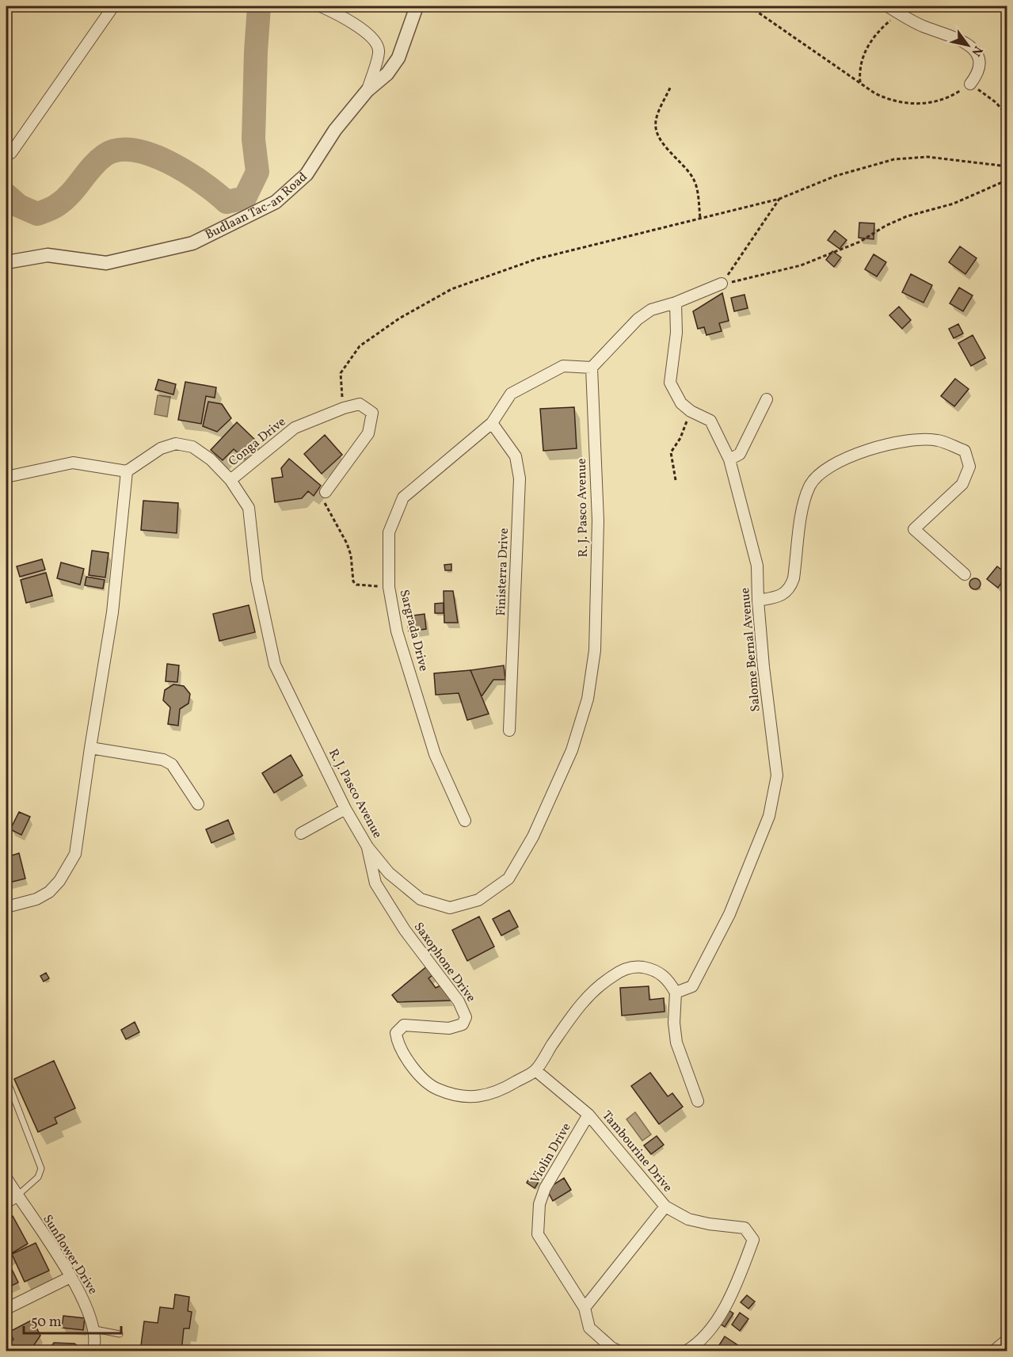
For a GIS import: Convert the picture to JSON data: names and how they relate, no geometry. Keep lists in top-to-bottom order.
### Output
{
  "streets": {
    "street": [
      "Budlaan Tac-an Road",
      "Conga Drive",
      "R. J. Pasco Avenue",
      "Finisterra Drive",
      "Sargrada Drive",
      "Salome Bernal Avenue",
      "Saxophone Drive",
      "Tambourine Drive",
      "Violin Drive",
      "Sunflower Drive"
    ]
  },
  "crossings": [
    ["Conga Drive", "R. J. Pasco Avenue"],
    ["R. J. Pasco Avenue", "Sargrada Drive"],
    ["R. J. Pasco Avenue", "Saxophone Drive"],
    ["Finisterra Drive", "Sargrada Drive"],
    ["Salome Bernal Avenue", "Saxophone Drive"],
    ["Saxophone Drive", "Tambourine Drive"],
    ["Tambourine Drive", "Violin Drive"]
  ],
  "scale_bar": "50 m",
  "north": "bottom right"
}
